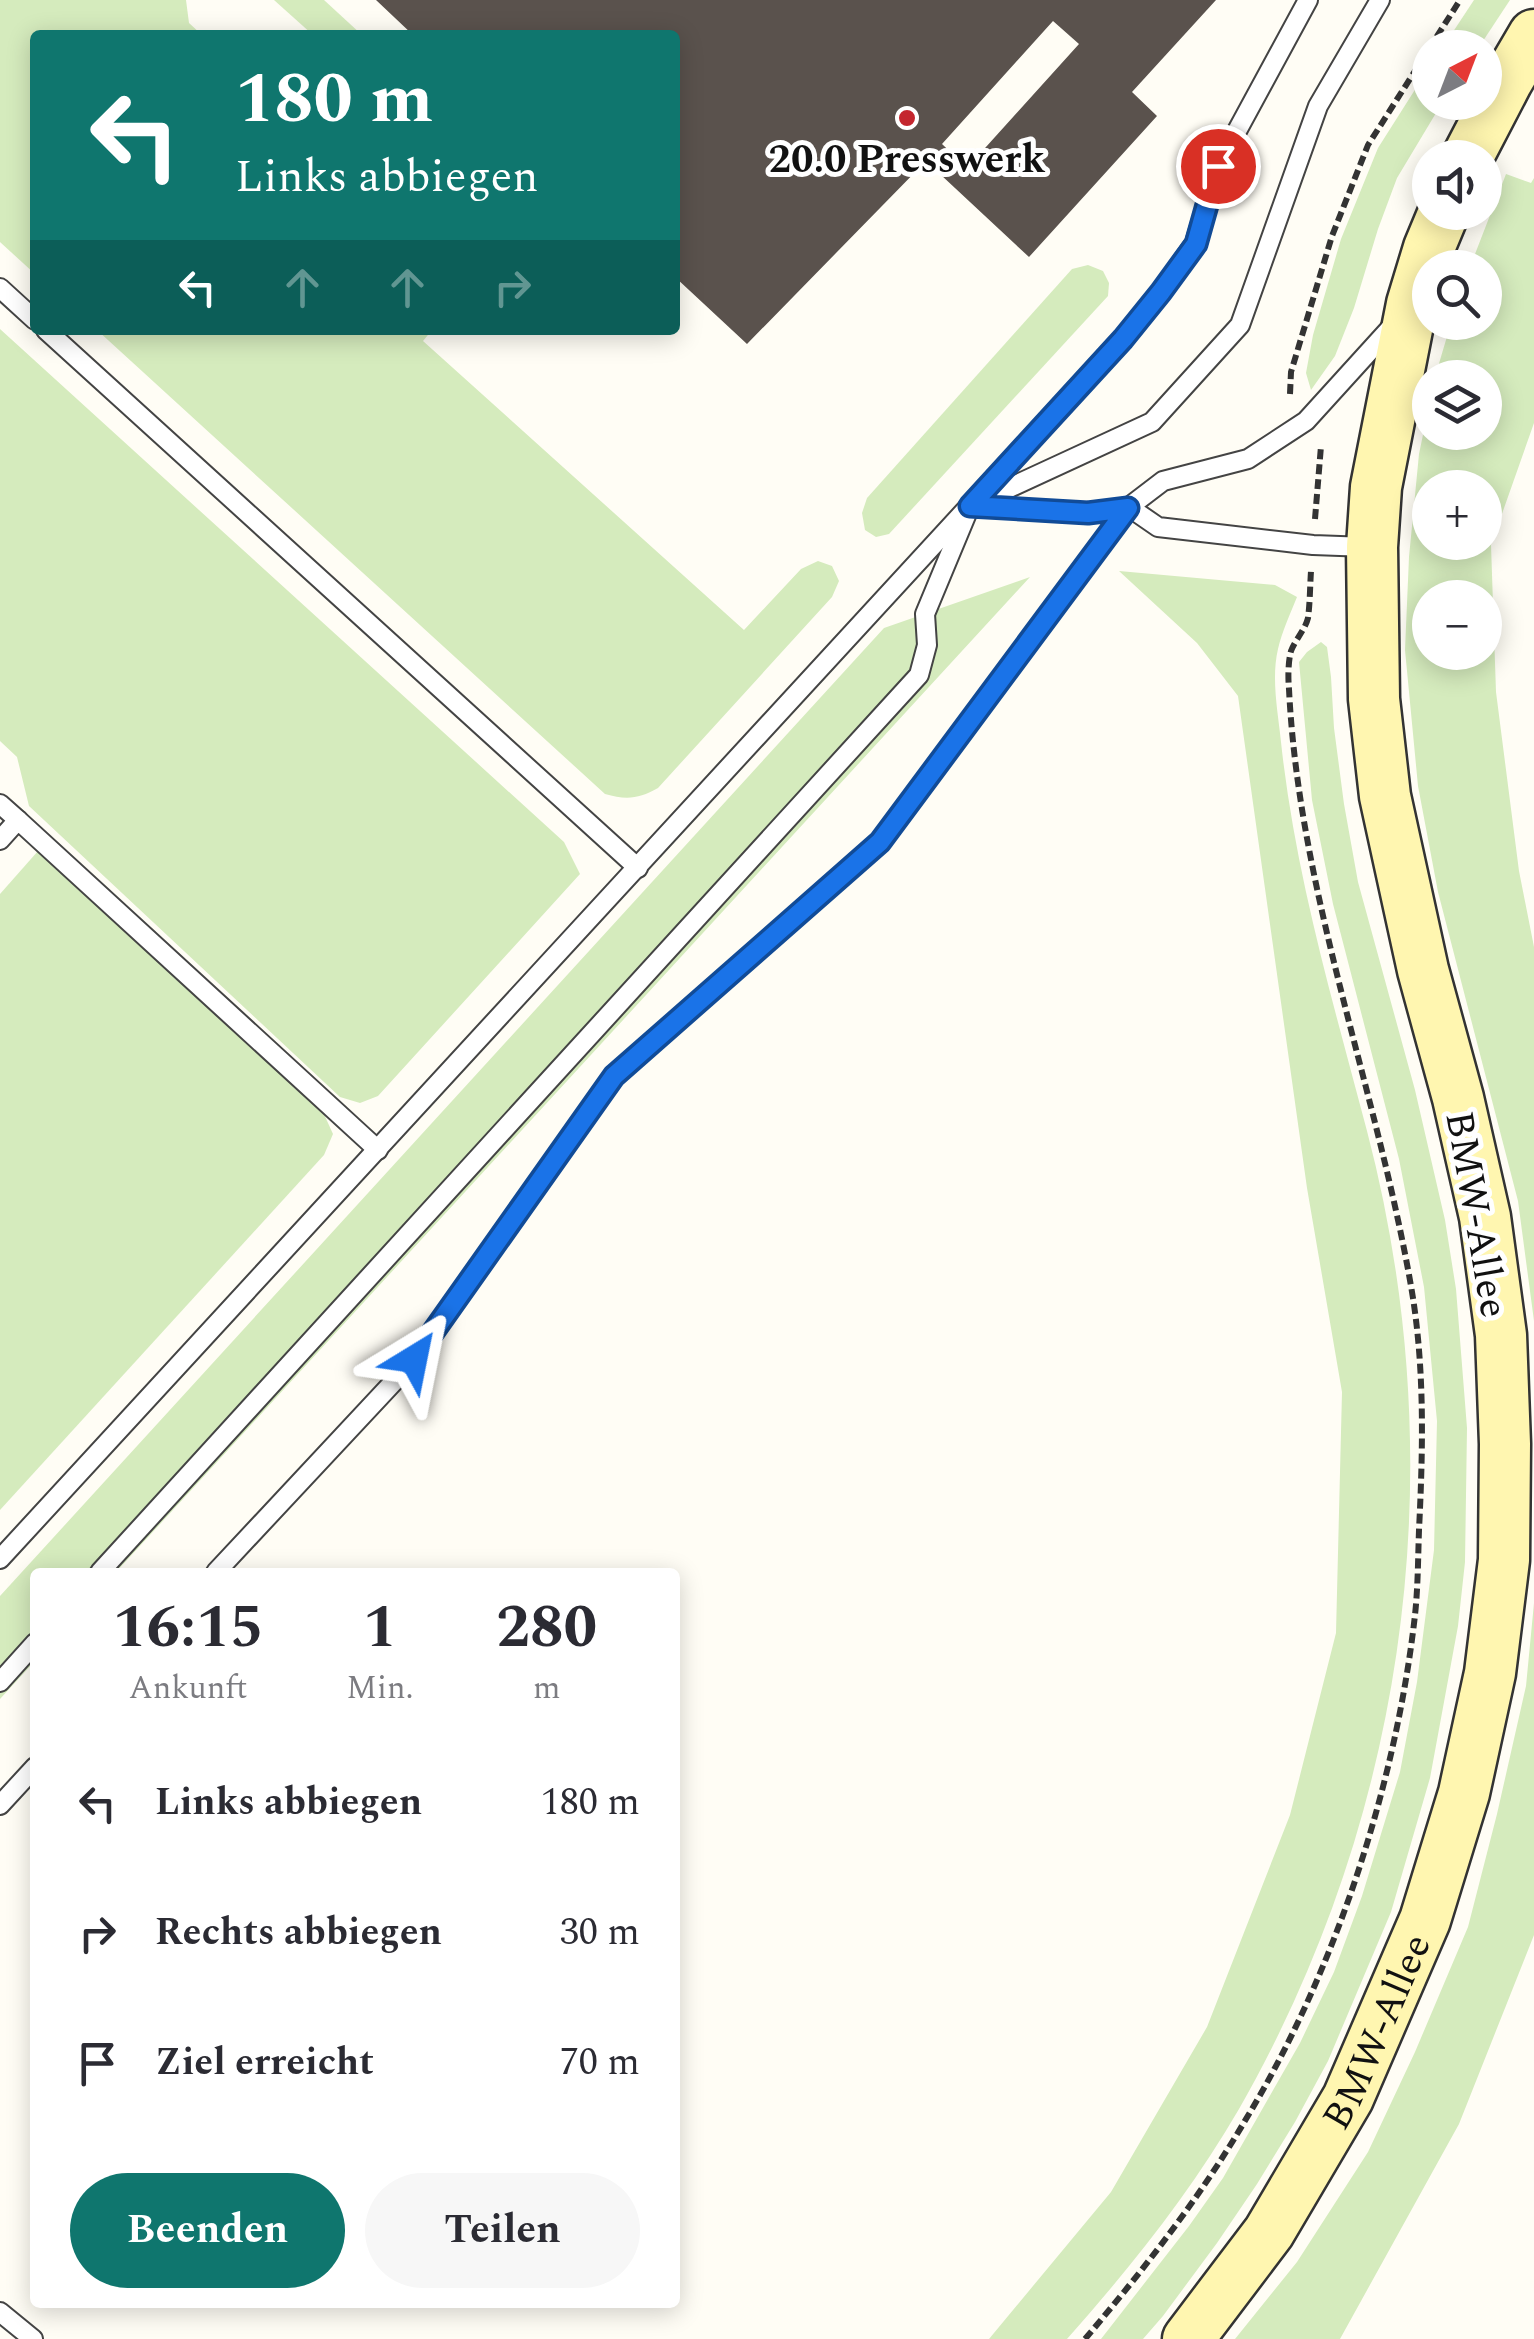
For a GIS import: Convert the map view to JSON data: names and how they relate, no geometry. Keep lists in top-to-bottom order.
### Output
{
  "streets": {
    "main road": ["BMW-Allee"]
  },
  "places": ["20.0 Presswerk"],
  "north": "top right",
  "page": {
    "map_buttons": ["+", "−"],
    "turn": ["180 m", "Links abbiegen"],
    "eta": [
      "16:15",
      "Ankunft",
      "1",
      "Min.",
      "280",
      "m"
    ],
    "list": [
      {
        "name": "Links abbiegen",
        "value": "180 m"
      },
      {
        "name": "Rechts abbiegen",
        "value": "30 m"
      },
      {
        "name": "Ziel erreicht",
        "value": "70 m"
      }
    ],
    "buttons": ["Beenden", "Teilen"]
  }
}
